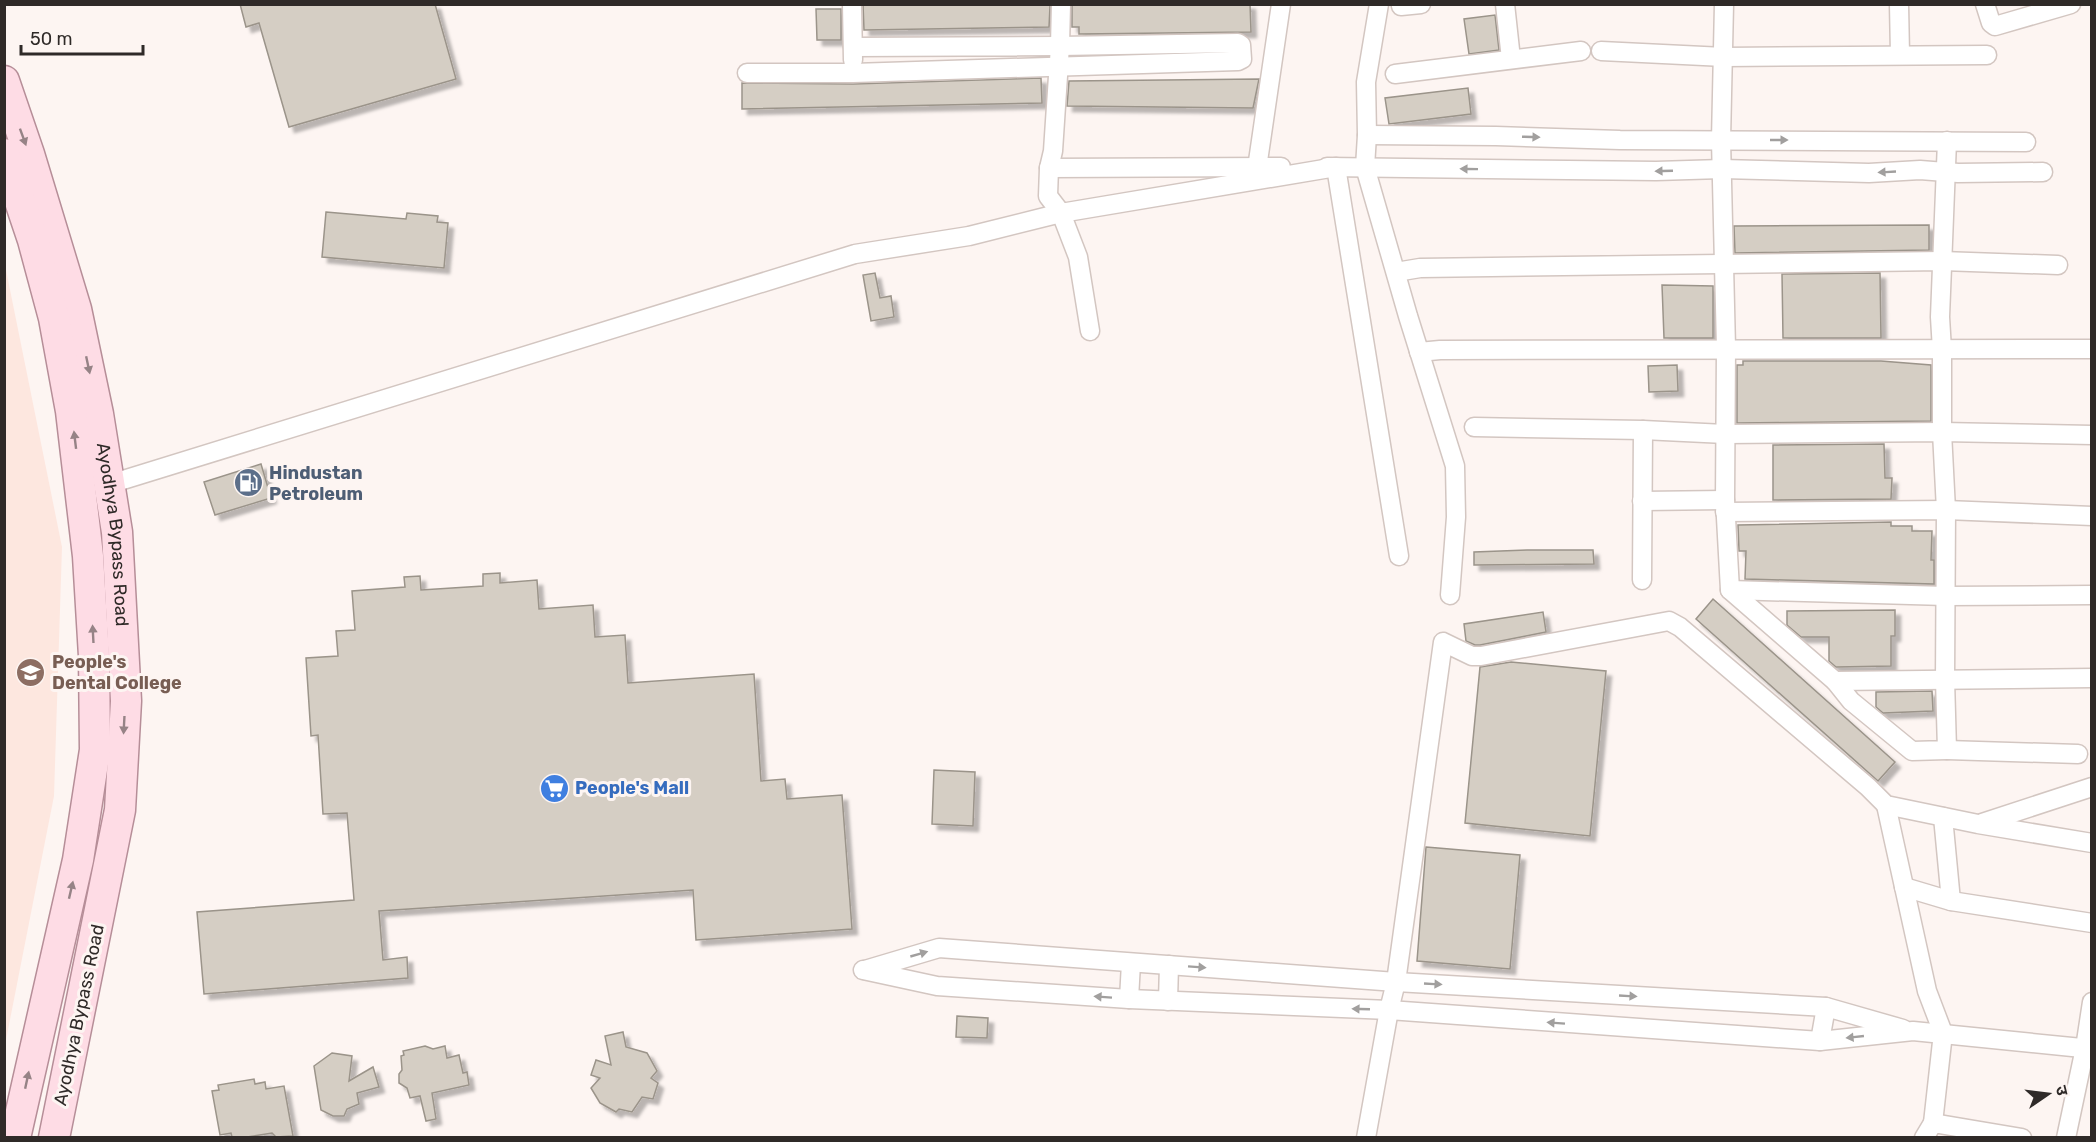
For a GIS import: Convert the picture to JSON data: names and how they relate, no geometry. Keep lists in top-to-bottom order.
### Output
{
  "streets": {
    "main road": ["Ayodhya Bypass Road"]
  },
  "places": {
    "fuel station": ["Hindustan Petroleum"],
    "school or university": ["People's Dental College"],
    "supermarket": ["People's Mall"]
  },
  "scale_bar": "50 m",
  "north": "right"
}
